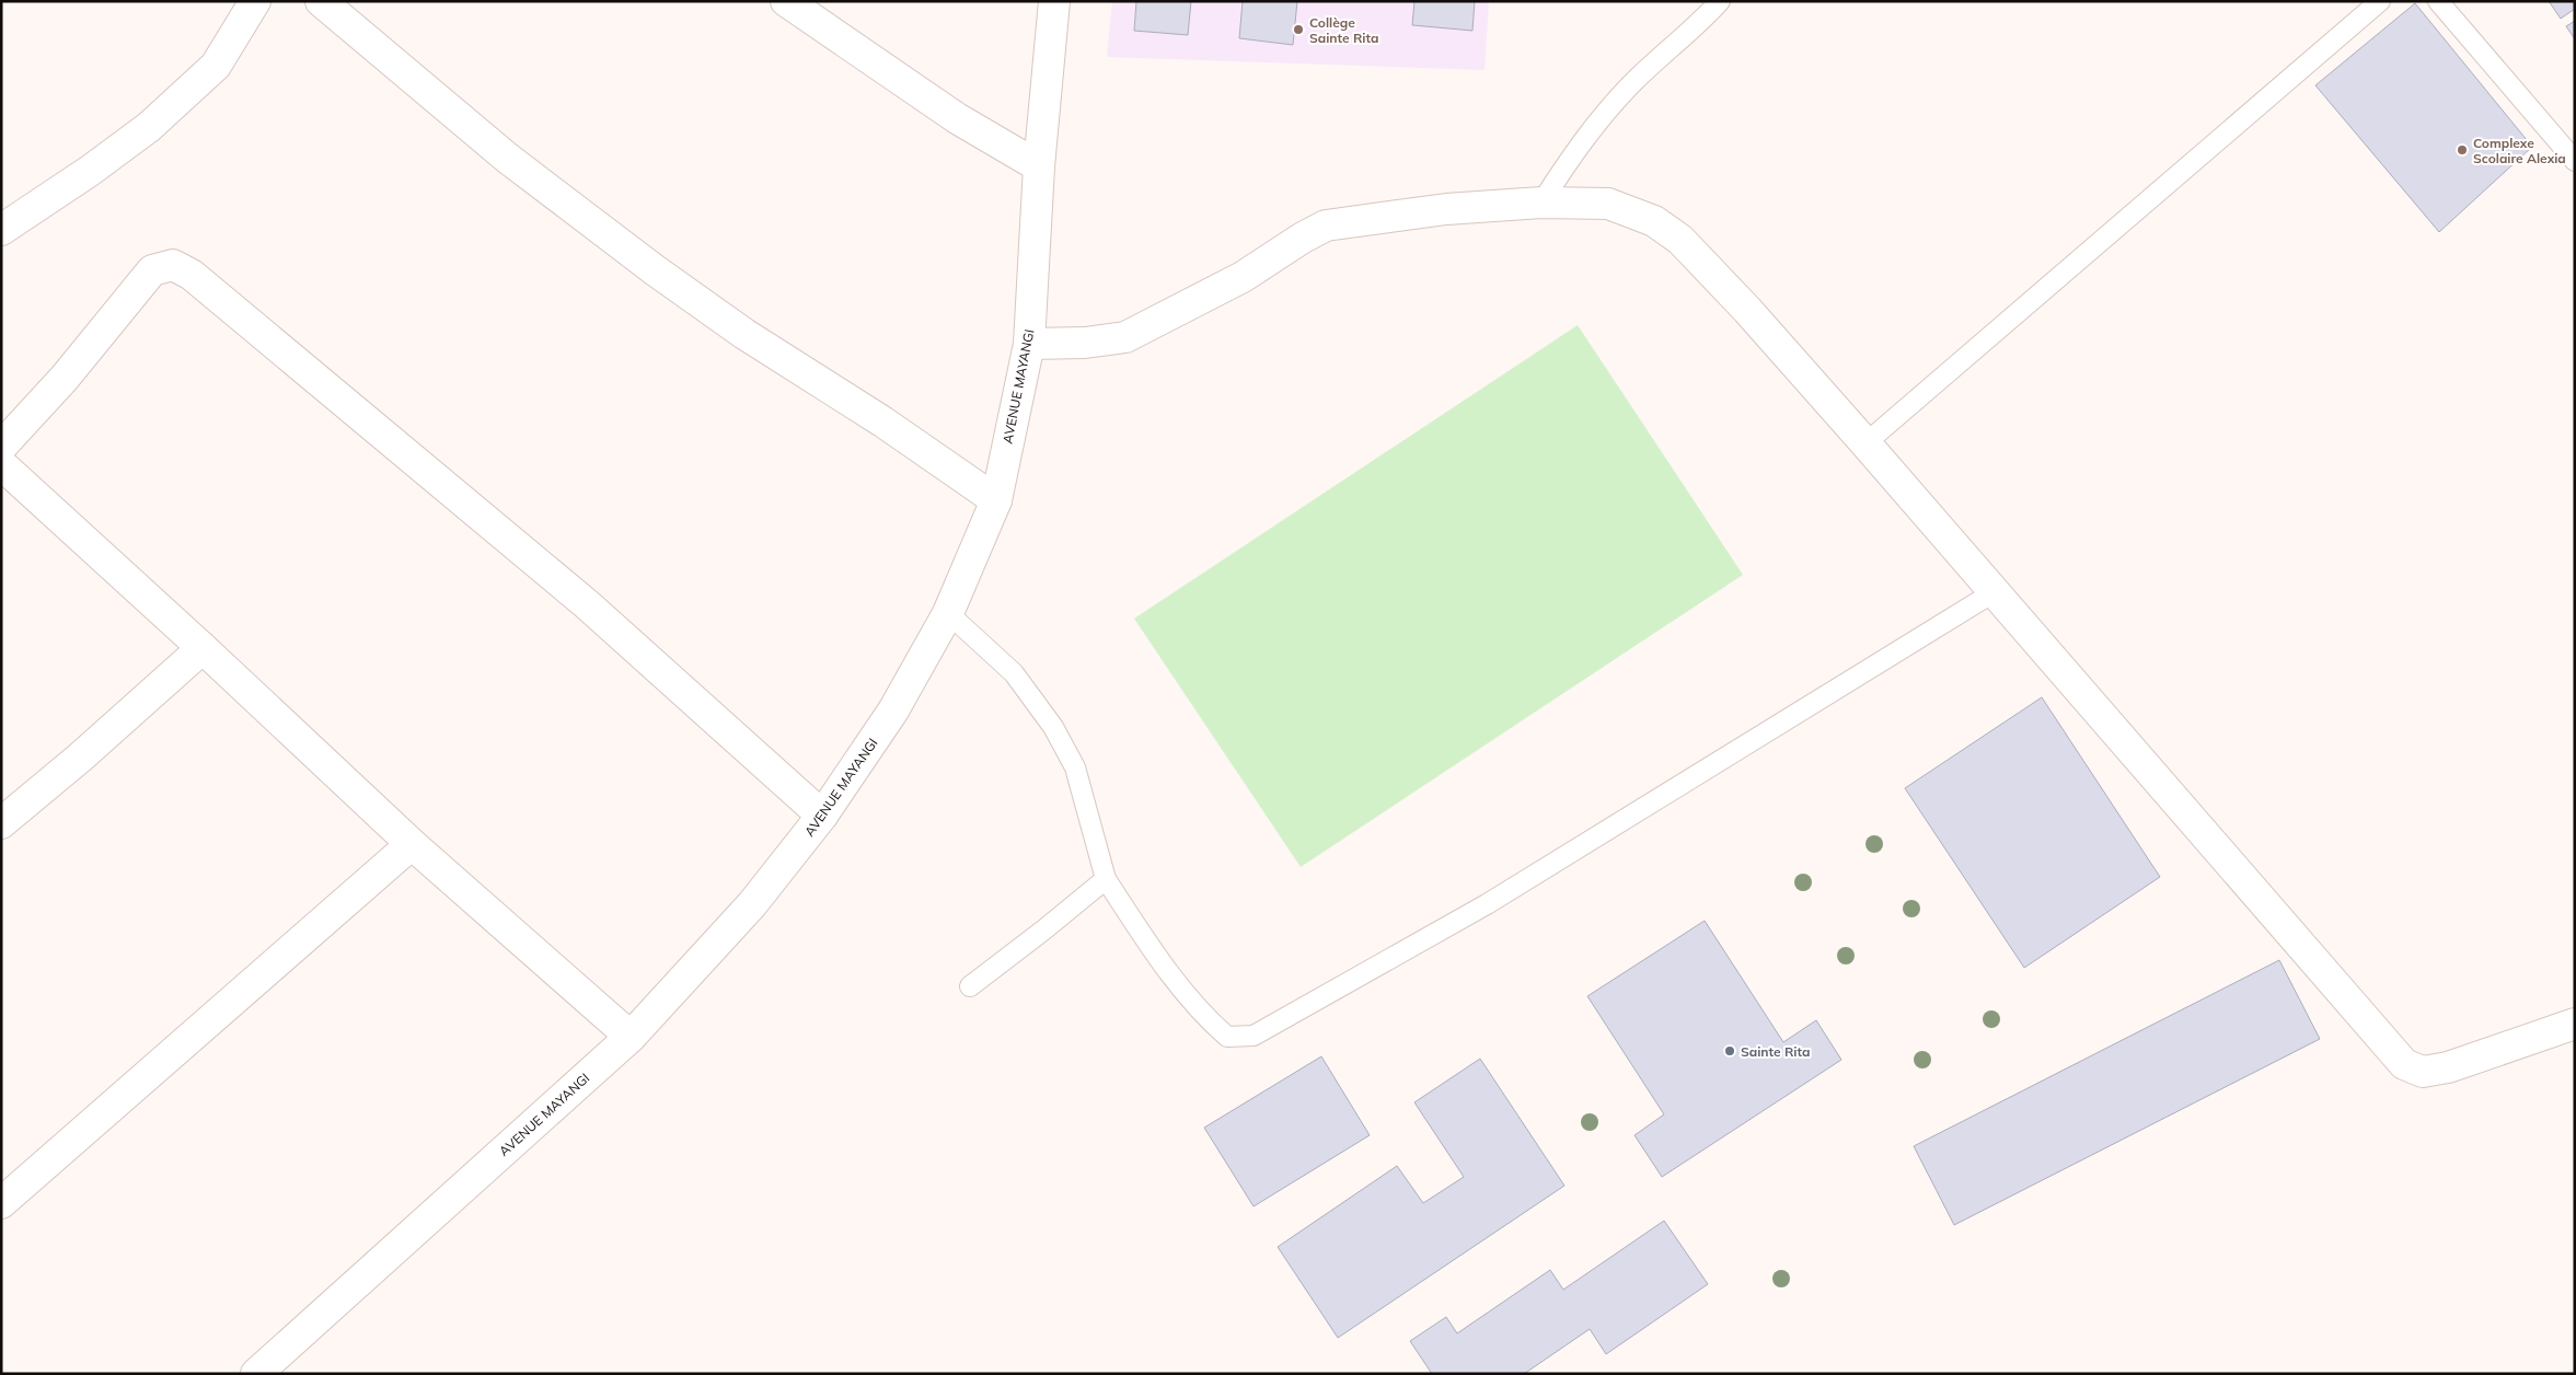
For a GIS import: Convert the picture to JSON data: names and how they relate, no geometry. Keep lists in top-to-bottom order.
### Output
{
  "streets": {
    "street": ["AVENUE MAYANGI"]
  },
  "places": ["Collège Sainte Rita", "Complexe Scolaire Alexia", "Sainte Rita"]
}
